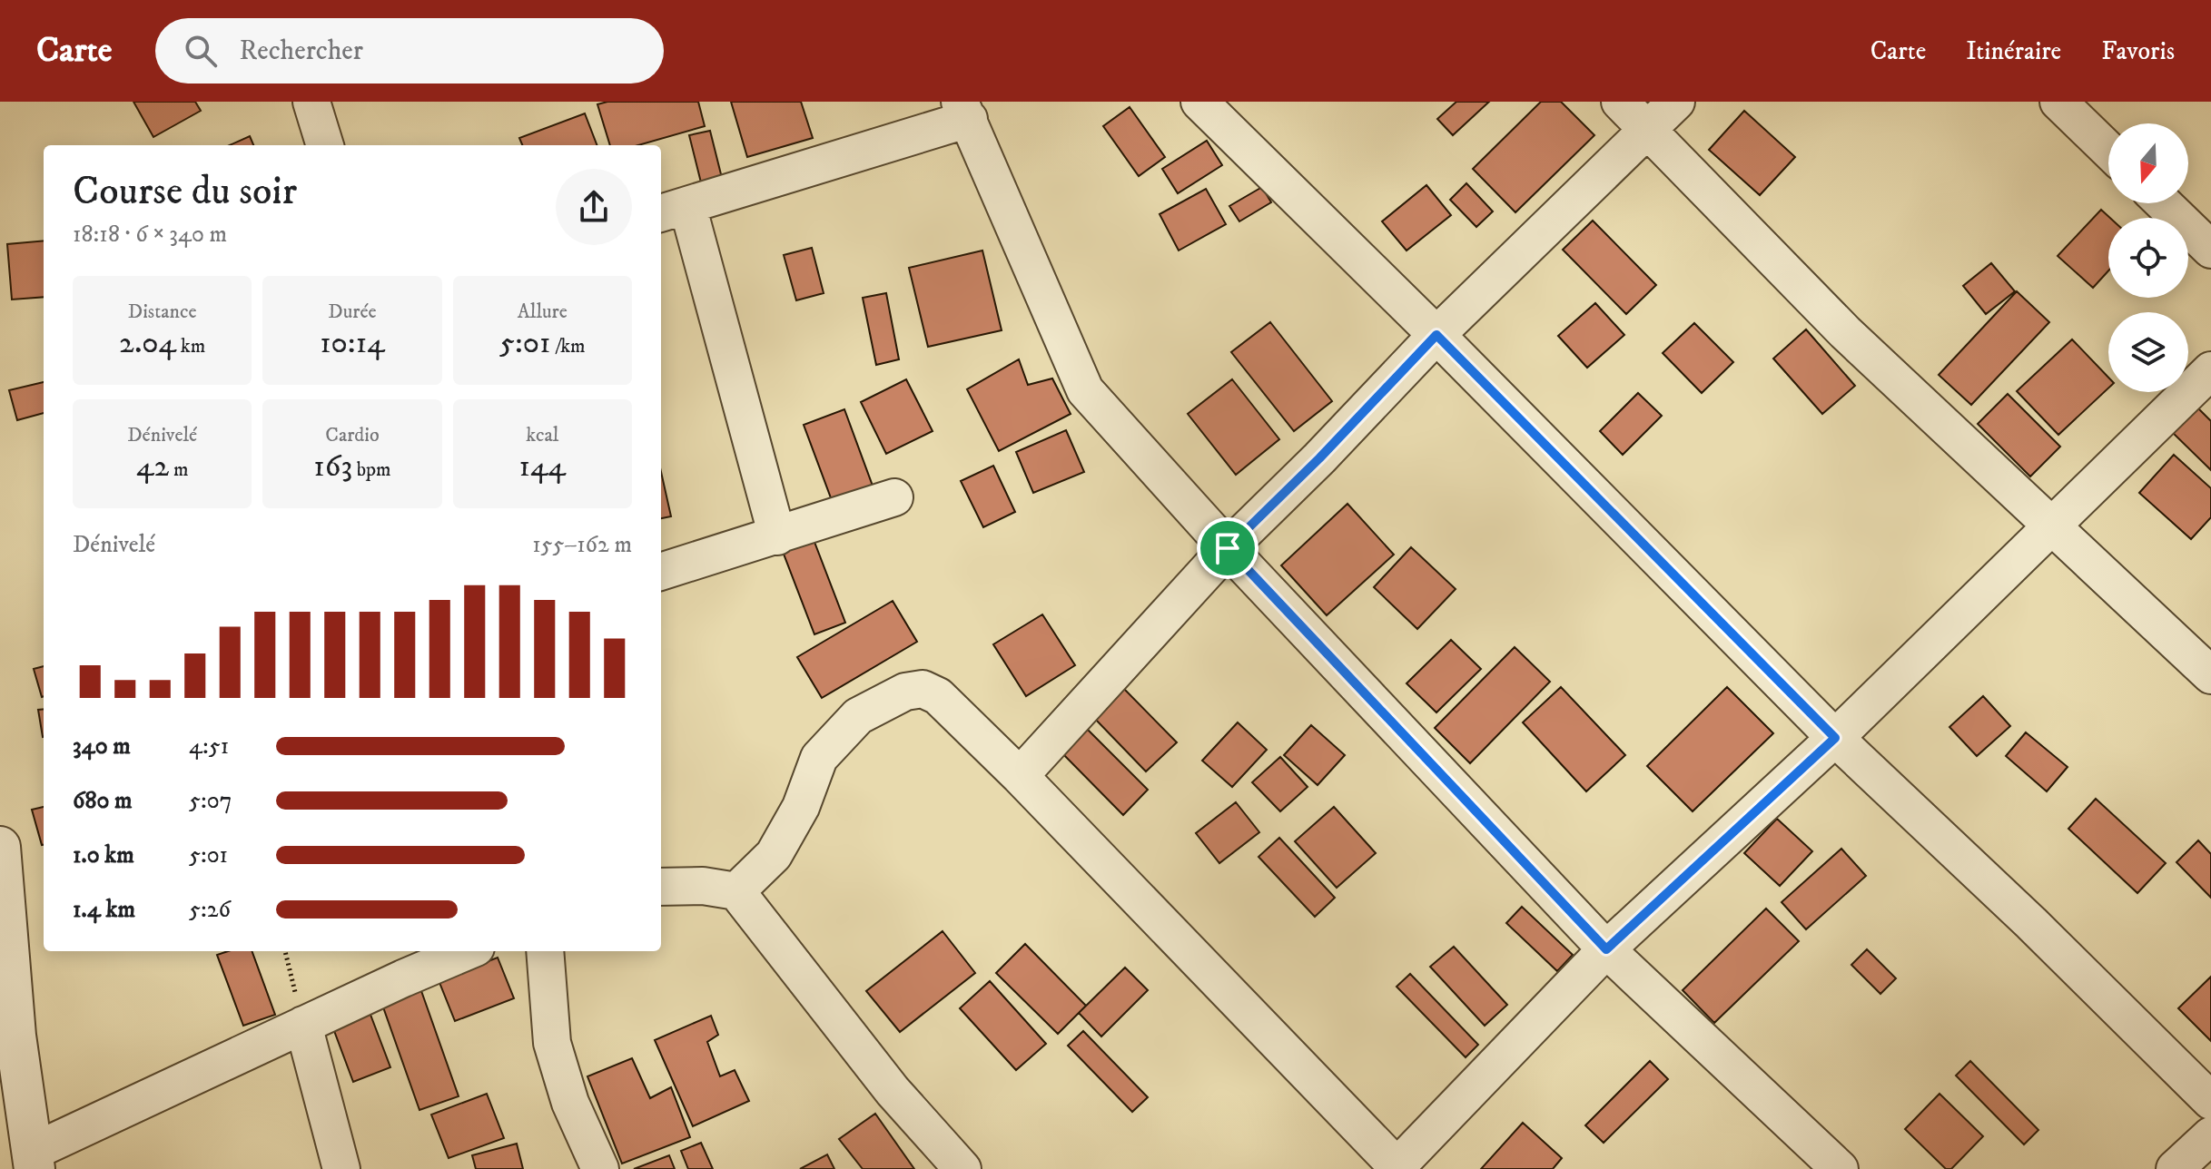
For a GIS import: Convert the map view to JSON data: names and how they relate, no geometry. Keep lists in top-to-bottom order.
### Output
{
  "north": "bottom",
  "page": {
    "header": "Carte",
    "search": "Rechercher",
    "nav": ["Carte", "Itinéraire", "Favoris"],
    "heading": ["Course du soir", "18:18 · 6 × 340 m"],
    "stats": [
      ["Distance", "2.04 km"],
      ["Durée", "10:14"],
      ["Allure", "5:01 /km"],
      ["Dénivelé", "42 m"],
      ["Cardio", "163 bpm"],
      ["kcal", "144"]
    ],
    "chart": ["Dénivelé", "155–162 m"],
    "list": [
      {
        "name": "340 m",
        "note": "4:51"
      },
      {
        "name": "680 m",
        "note": "5:07"
      },
      {
        "name": "1.0 km",
        "note": "5:01"
      },
      {
        "name": "1.4 km",
        "note": "5:26"
      }
    ]
  }
}
